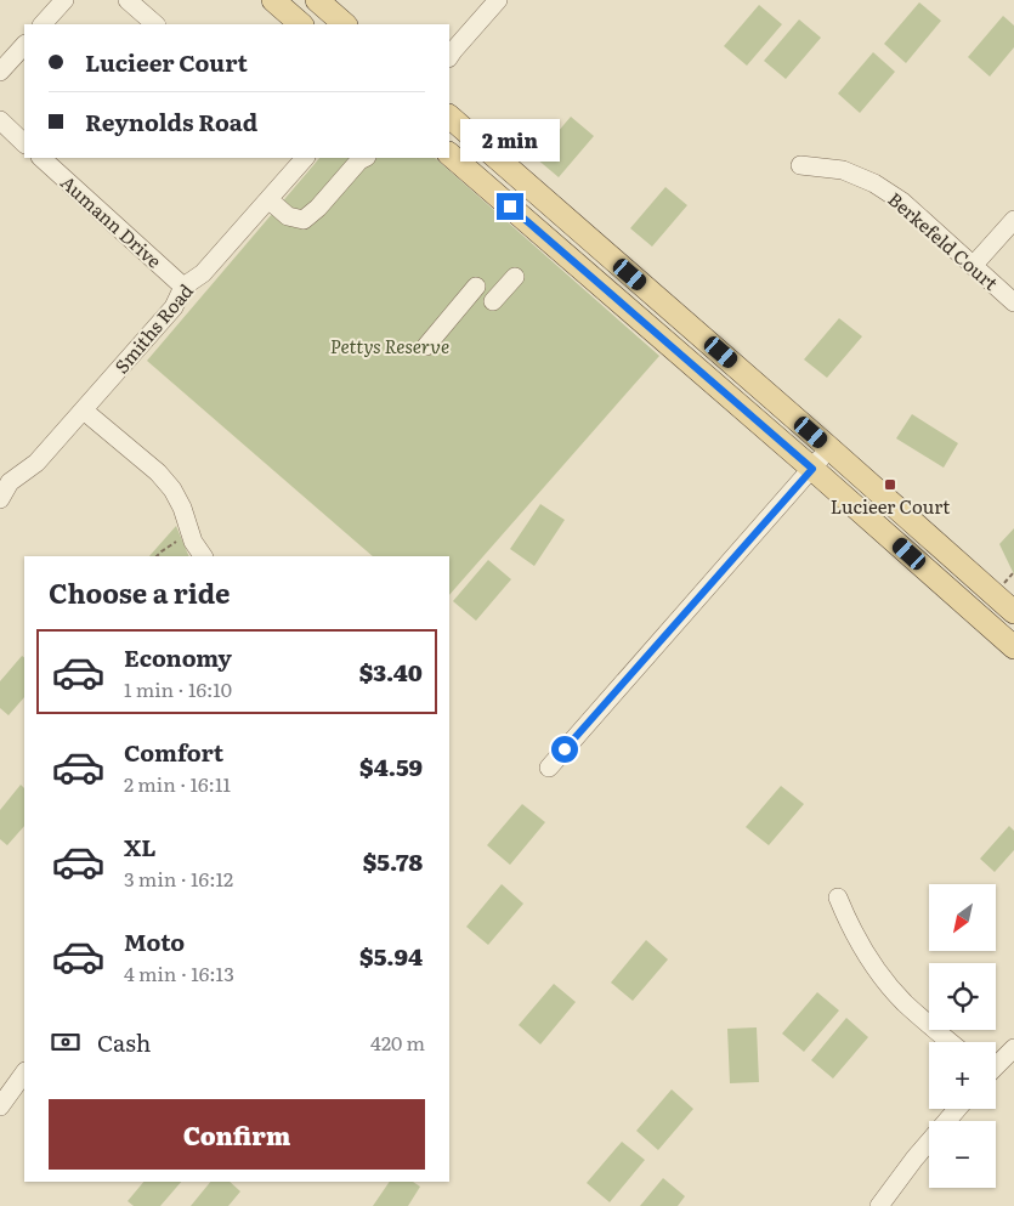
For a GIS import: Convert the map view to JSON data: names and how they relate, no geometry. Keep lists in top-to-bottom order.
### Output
{
  "streets": {
    "street": ["Aumann Drive", "Berkefeld Court", "Smiths Road"]
  },
  "crossings": [
    ["Aumann Drive", "Smiths Road"]
  ],
  "parks": ["Pettys Reserve"],
  "places": {
    "transit": ["Lucieer Court"]
  },
  "north": "bottom left",
  "page": {
    "banner": ["Lucieer Court", "Reynolds Road"],
    "bubble": "2 min",
    "heading": "Choose a ride",
    "list": [
      {
        "name": "Economy",
        "note": "1 min · 16:10",
        "value": "$3.40"
      },
      {
        "name": "Comfort",
        "note": "2 min · 16:11",
        "value": "$4.59"
      },
      {
        "name": "XL",
        "note": "3 min · 16:12",
        "value": "$5.78"
      },
      {
        "name": "Moto",
        "note": "4 min · 16:13",
        "value": "$5.94"
      }
    ],
    "map_buttons": ["+", "−"],
    "pay": ["Cash", "420 m"],
    "buttons": "Confirm"
  }
}
